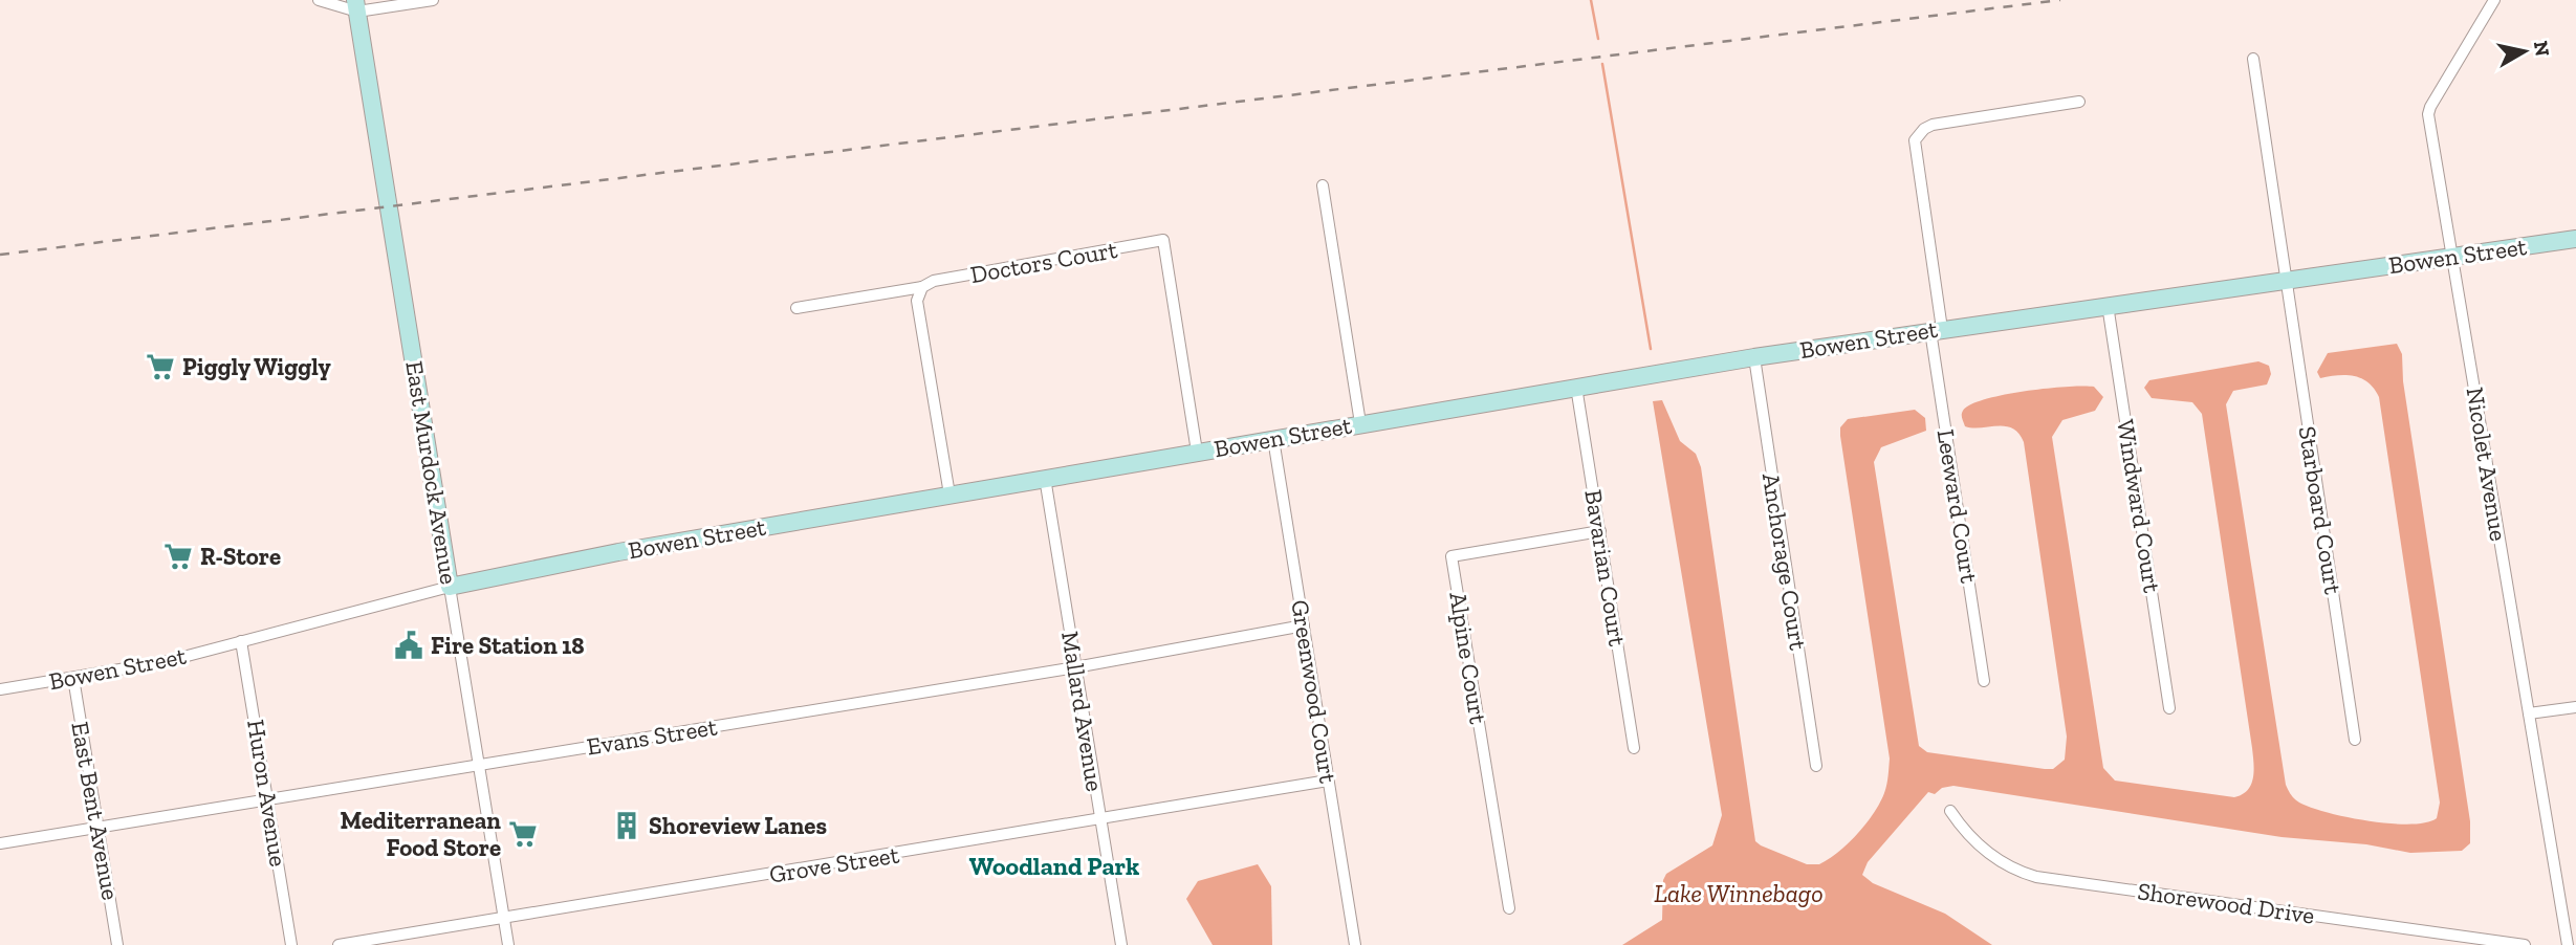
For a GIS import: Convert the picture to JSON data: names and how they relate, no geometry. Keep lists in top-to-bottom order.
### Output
{
  "streets": {
    "main road": ["Bowen Street", "East Murdock Avenue"],
    "street": [
      "Doctors Court",
      "Nicolet Avenue",
      "Leeward Court",
      "Windward Court",
      "Starboard Court",
      "Anchorage Court",
      "Bavarian Court",
      "Alpine Court",
      "Greenwood Court",
      "Mallard Avenue",
      "Evans Street",
      "Huron Avenue",
      "East Bent Avenue",
      "Grove Street",
      "Shorewood Drive"
    ]
  },
  "crossings": [
    ["Bowen Street", "Doctors Court"],
    ["Bowen Street", "Nicolet Avenue"],
    ["Bowen Street", "East Murdock Avenue"],
    ["Bowen Street", "Leeward Court"],
    ["Bowen Street", "Windward Court"],
    ["Bowen Street", "Starboard Court"],
    ["Bowen Street", "Anchorage Court"],
    ["Bowen Street", "Bavarian Court"],
    ["Bowen Street", "Greenwood Court"],
    ["Bowen Street", "Mallard Avenue"],
    ["Bowen Street", "Huron Avenue"],
    ["Bowen Street", "East Bent Avenue"],
    ["East Murdock Avenue", "Evans Street"],
    ["East Murdock Avenue", "Grove Street"],
    ["Bavarian Court", "Alpine Court"],
    ["Greenwood Court", "Evans Street"],
    ["Greenwood Court", "Grove Street"],
    ["Mallard Avenue", "Evans Street"],
    ["Mallard Avenue", "Grove Street"],
    ["Evans Street", "Huron Avenue"],
    ["Evans Street", "East Bent Avenue"]
  ],
  "districts": ["Woodland Park"],
  "water": ["Lake Winnebago"],
  "places": {
    "supermarket": ["Piggly Wiggly", "R-Store", "Mediterranean Food Store"],
    "public building": ["Fire Station 18"],
    "building": ["Shoreview Lanes"]
  },
  "north": "right"
}
